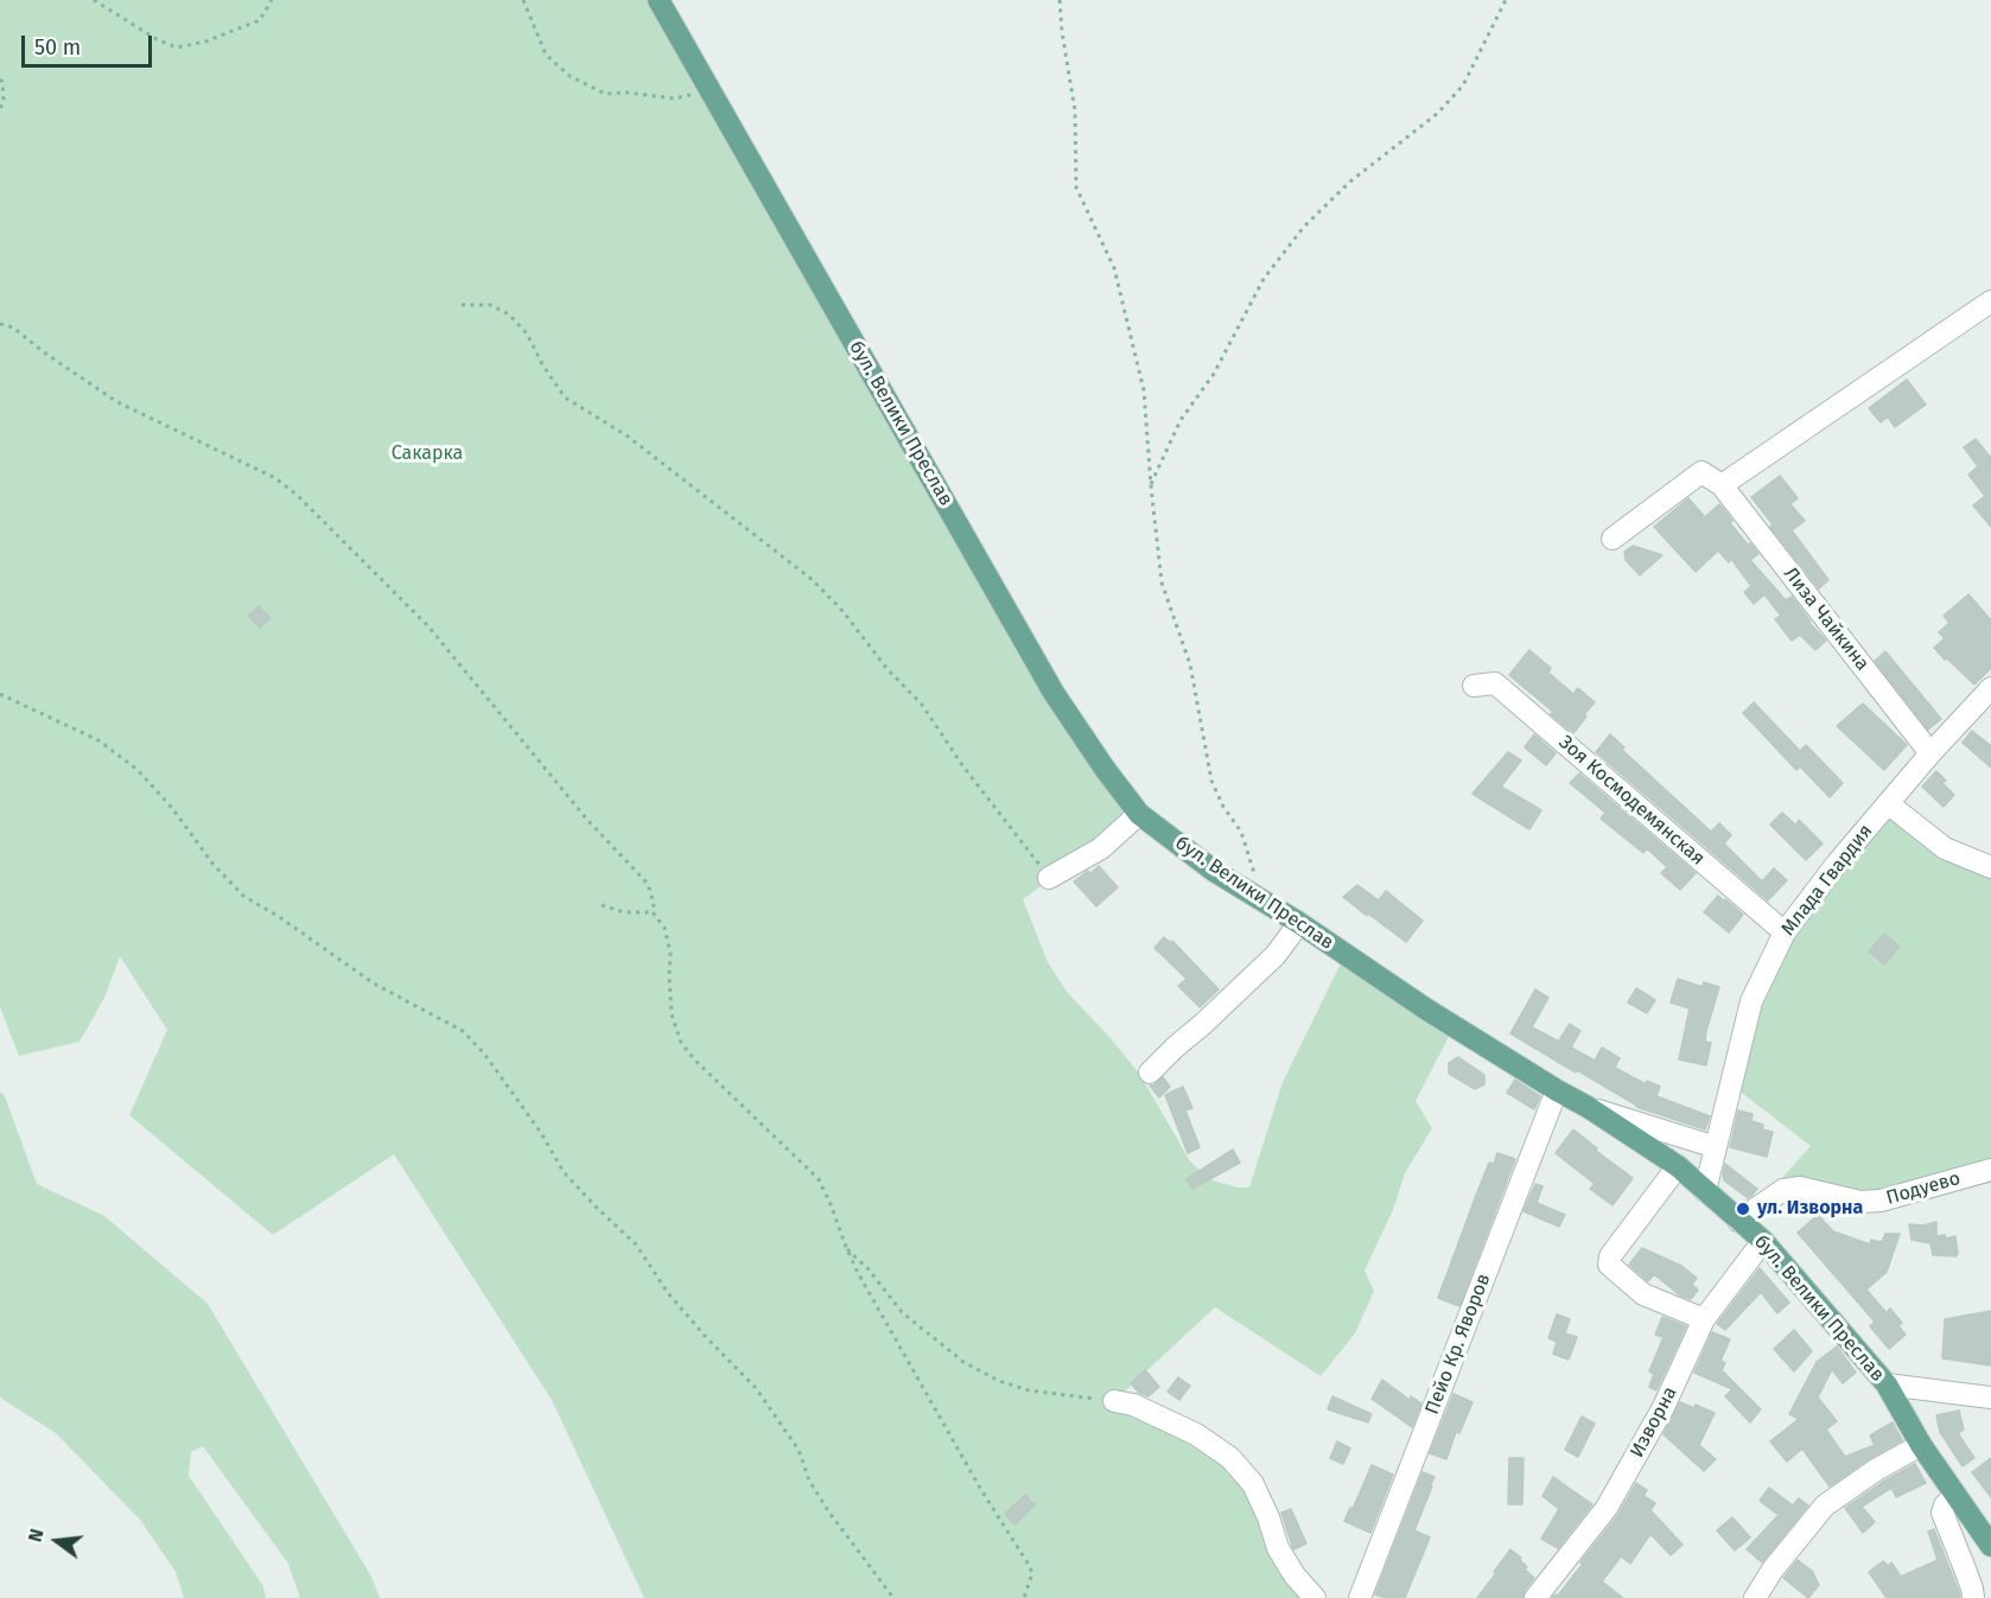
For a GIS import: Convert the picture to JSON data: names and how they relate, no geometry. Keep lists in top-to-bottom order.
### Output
{
  "streets": {
    "main road": ["бул. Велики Преслав"],
    "street": [
      "Лиза Чайкина",
      "Зоя Космодемянская",
      "Млада Гвардия",
      "Подуево",
      "Пейо Кр. Яворов",
      "Изворна"
    ]
  },
  "crossings": [
    ["бул. Велики Преслав", "Млада Гвардия"],
    ["бул. Велики Преслав", "Подуево"],
    ["бул. Велики Преслав", "Пейо Кр. Яворов"],
    ["бул. Велики Преслав", "Изворна"],
    ["Лиза Чайкина", "Млада Гвардия"],
    ["Зоя Космодемянская", "Млада Гвардия"]
  ],
  "parks": ["Сакарка"],
  "places": ["ул. Изворна"],
  "scale_bar": "50 m",
  "north": "left"
}
